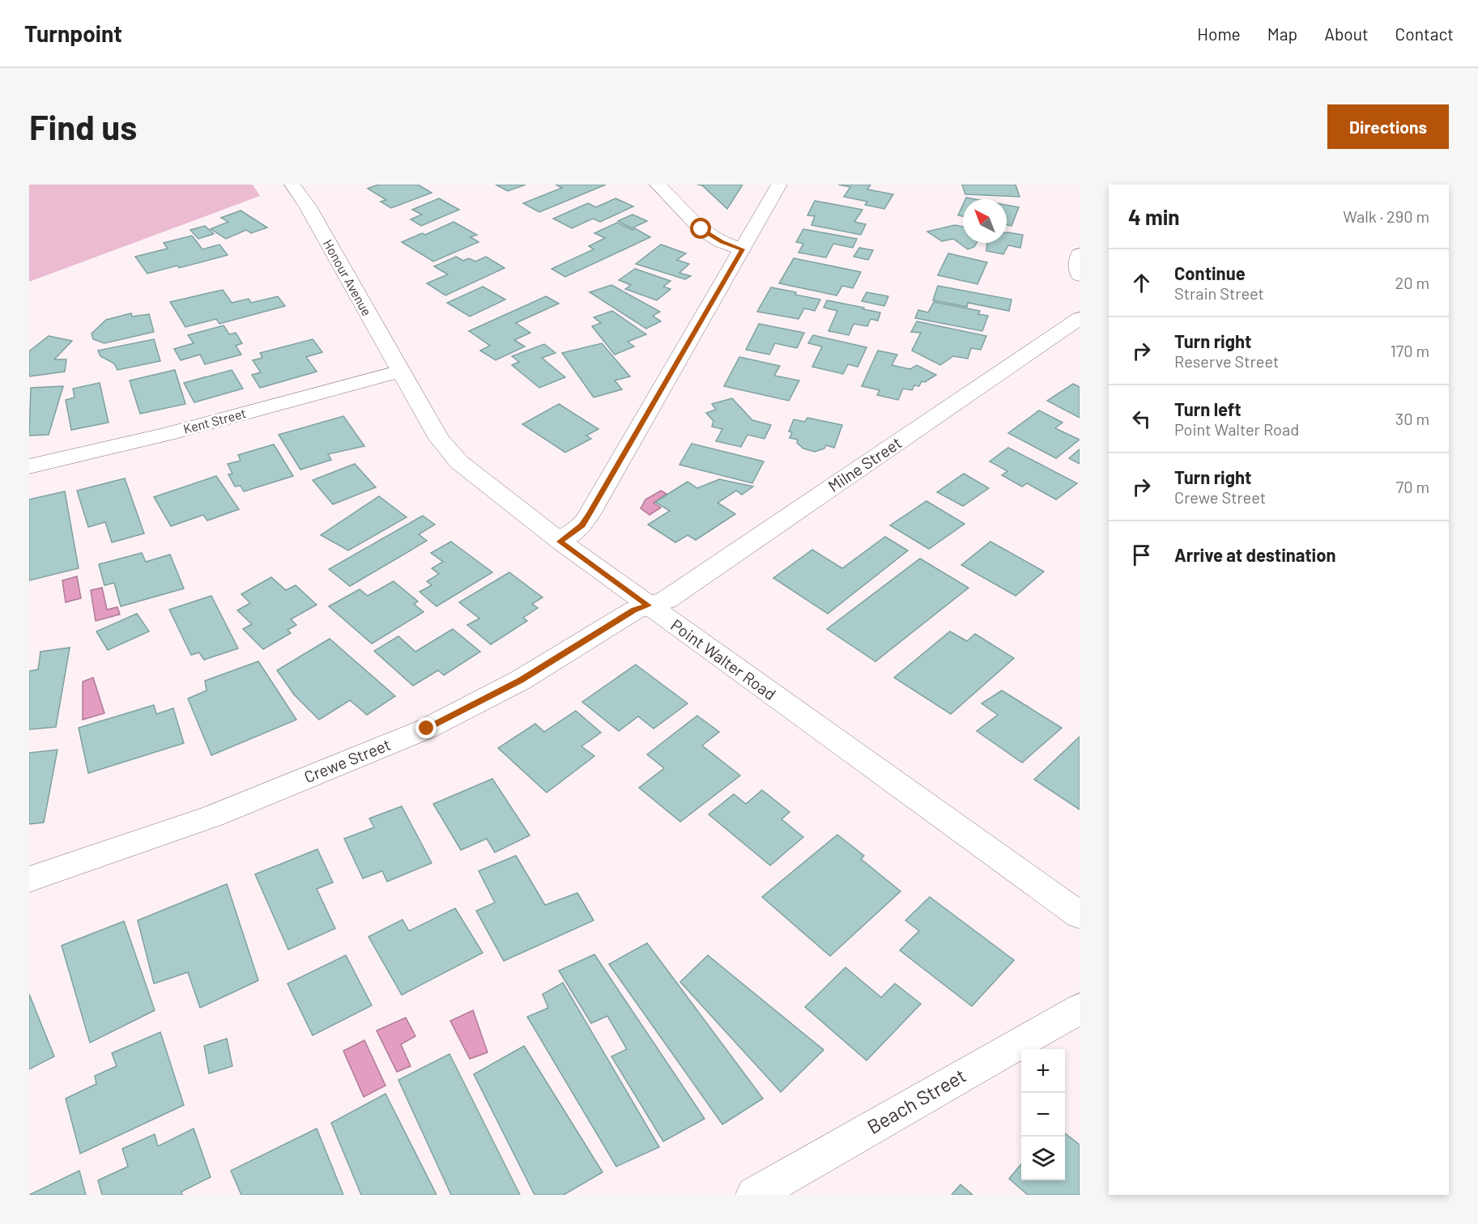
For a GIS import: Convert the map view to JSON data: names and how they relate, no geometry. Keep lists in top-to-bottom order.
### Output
{
  "streets": {
    "street": [
      "Honour Avenue",
      "Kent Street",
      "Milne Street",
      "Point Walter Road",
      "Crewe Street",
      "Beach Street"
    ]
  },
  "crossings": [
    ["Honour Avenue", "Kent Street"],
    ["Honour Avenue", "Point Walter Road"],
    ["Kent Street", "Point Walter Road"],
    ["Milne Street", "Point Walter Road"],
    ["Milne Street", "Crewe Street"],
    ["Point Walter Road", "Crewe Street"]
  ],
  "north": "top left",
  "page": {
    "header": "Turnpoint",
    "nav": [
      "Home",
      "Map",
      "About",
      "Contact"
    ],
    "buttons": "Directions",
    "title": "Find us",
    "heading": ["4 min", "Walk · 290 m"],
    "list": [
      ["Continue", "Strain Street", "20 m"],
      ["Turn right", "Reserve Street", "170 m"],
      ["Turn left", "Point Walter Road", "30 m"],
      ["Turn right", "Crewe Street", "70 m"],
      "Arrive at destination"
    ],
    "map_buttons": ["+", "−"]
  }
}
